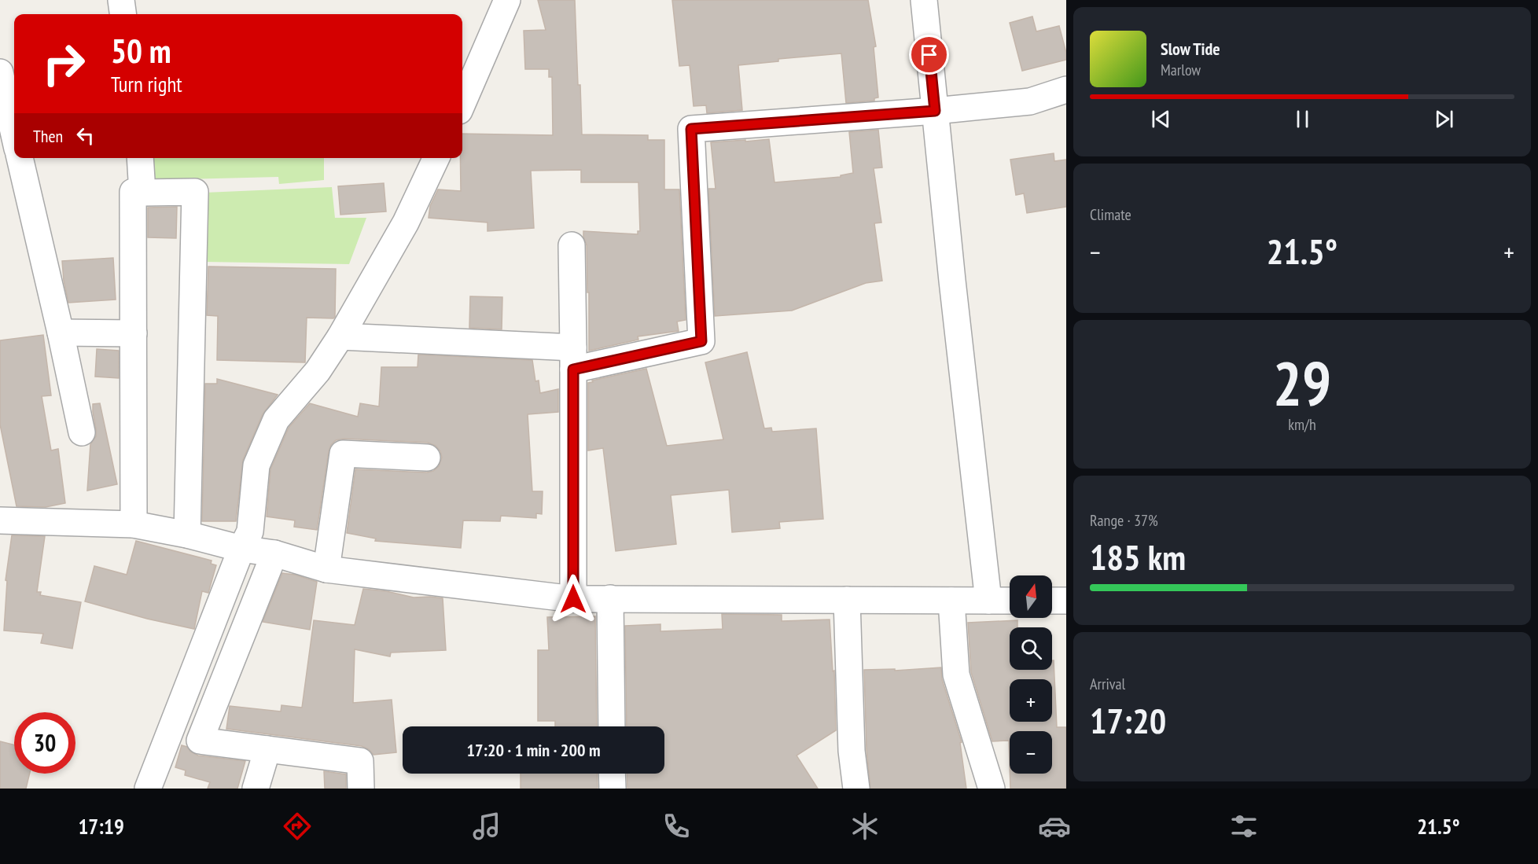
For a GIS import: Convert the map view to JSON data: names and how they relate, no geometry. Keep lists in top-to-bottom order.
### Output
{
  "north": "top",
  "page": {
    "turn": ["50 m", "Turn right"],
    "song": ["Slow Tide", "Marlow"],
    "then": "Then",
    "tile": [
      "Climate",
      ["29", "km/h"],
      ["Range · 37%", "185 km"],
      ["Arrival", "17:20"]
    ],
    "heat": ["−", "21.5°", "+"],
    "map_buttons": ["+", "−"],
    "limit": "30",
    "trip": "17:20 · 1 min · 200 m",
    "tabs": ["17:19", "21.5°"]
  }
}
